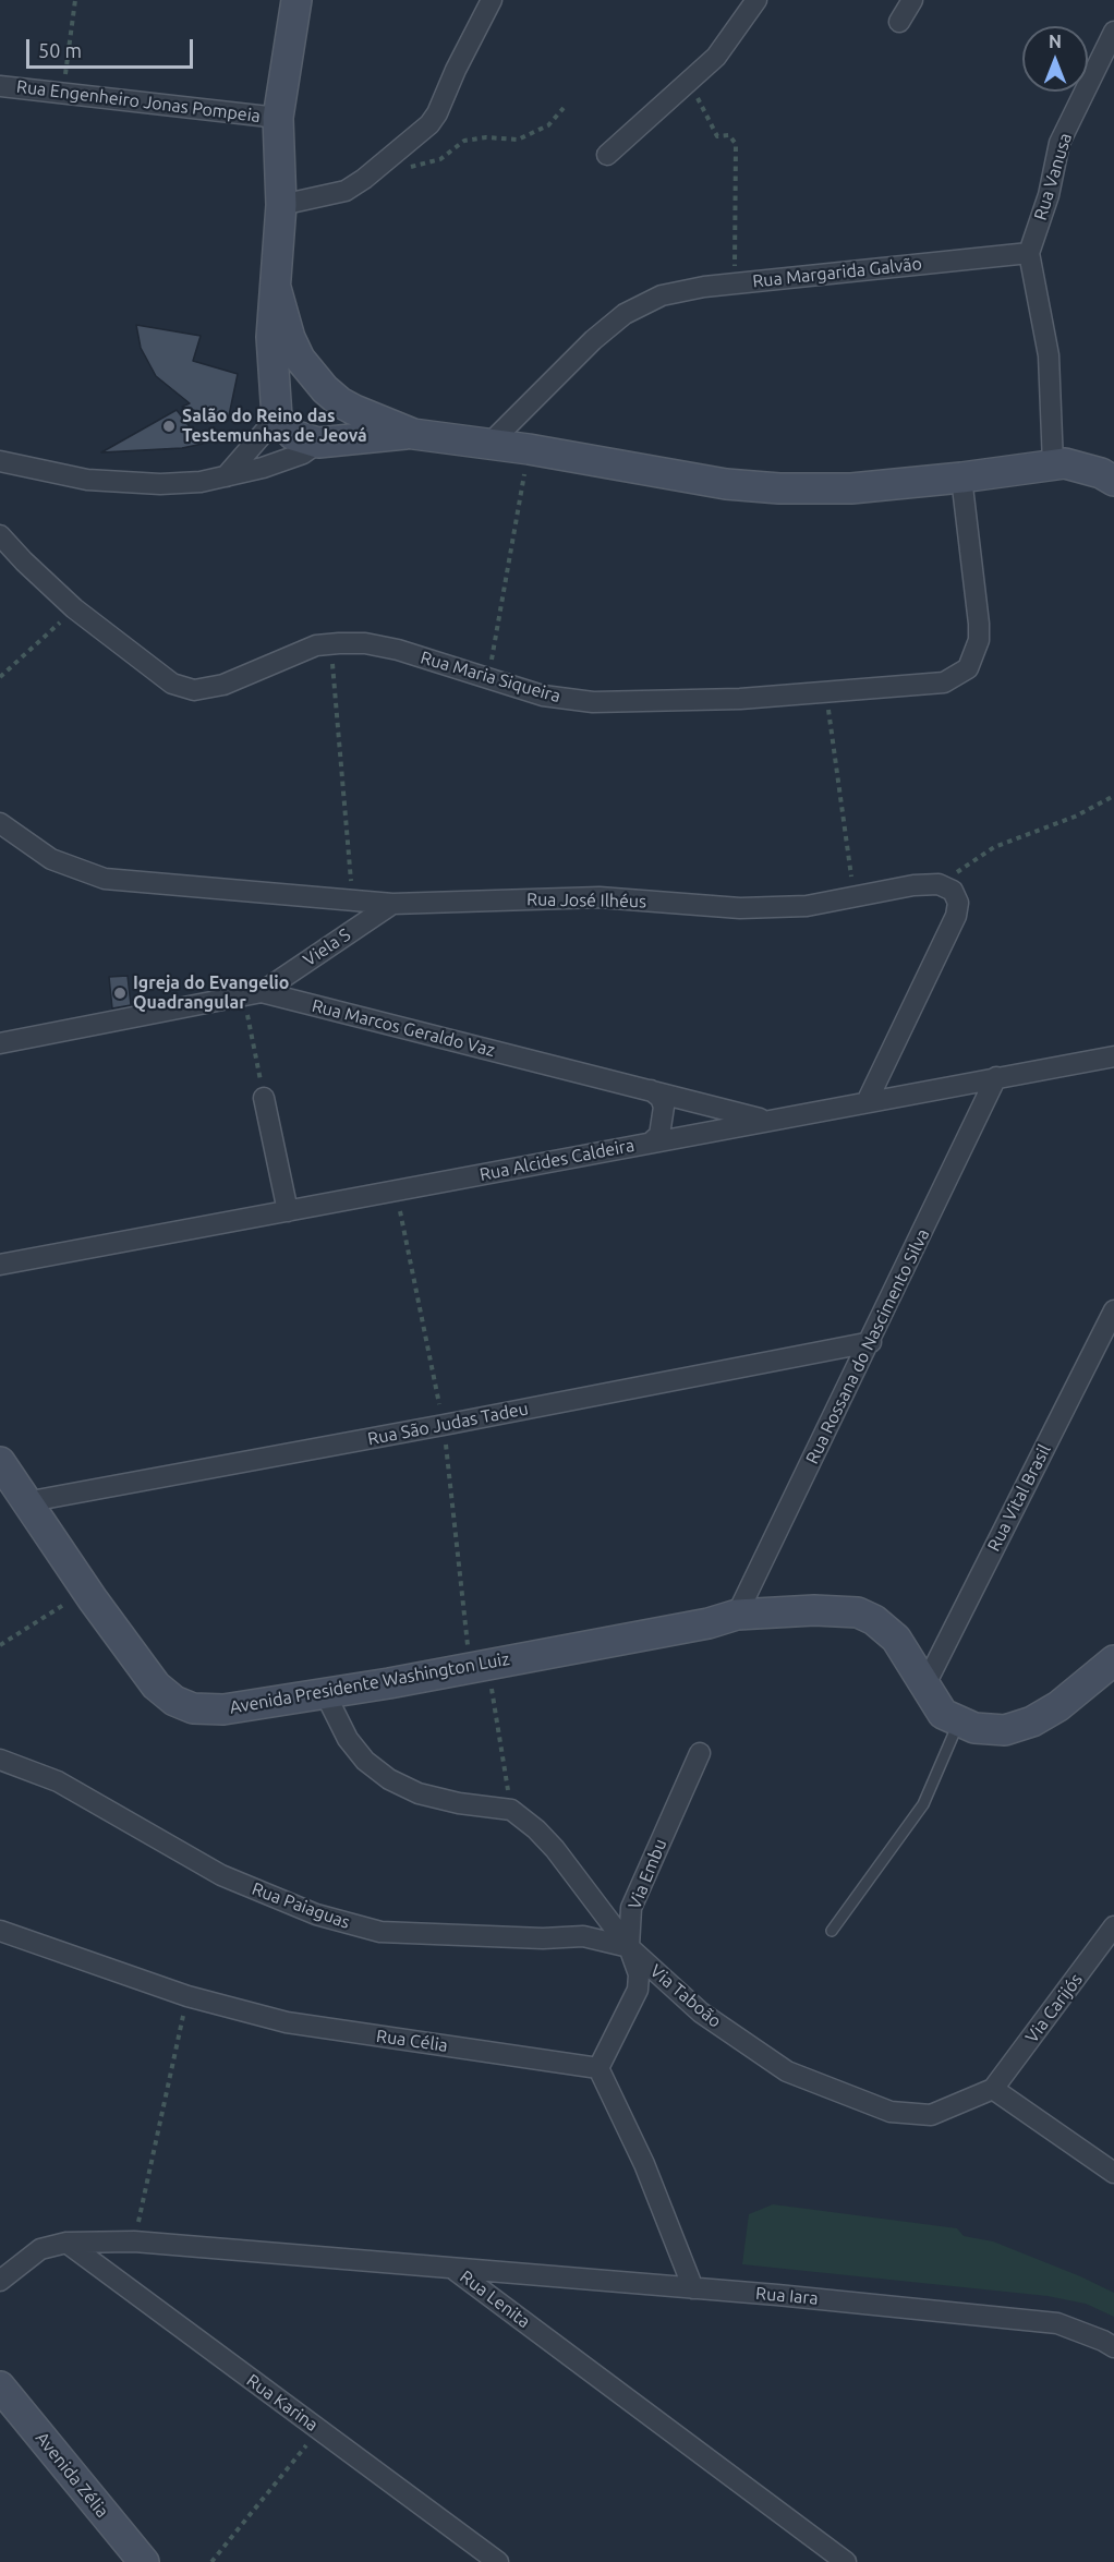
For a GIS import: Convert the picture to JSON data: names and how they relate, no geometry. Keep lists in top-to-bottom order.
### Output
{
  "streets": {
    "main road": ["Avenida Presidente Washington Luiz", "Avenida Zélia"],
    "street": [
      "Rua Engenheiro Jonas Pompeia",
      "Rua Vanusa",
      "Rua Margarida Galvão",
      "Rua Maria Siqueira",
      "Rua José Ilhéus",
      "Viela S",
      "Rua Marcos Geraldo Vaz",
      "Rua Alcides Caldeira",
      "Rua Rossana do Nascimento Silva",
      "Rua São Judas Tadeu",
      "Rua Vital Brasil",
      "Via Embu",
      "Rua Paiaguas",
      "Via Taboão",
      "Via Carijós",
      "Rua Célia",
      "Rua Iara",
      "Rua Lenita",
      "Rua Karina"
    ]
  },
  "crossings": [
    ["Rua Vanusa", "Rua Margarida Galvão"],
    ["Rua José Ilhéus", "Viela S"],
    ["Viela S", "Rua Marcos Geraldo Vaz"],
    ["Rua Marcos Geraldo Vaz", "Rua Alcides Caldeira"],
    ["Rua Alcides Caldeira", "Rua Rossana do Nascimento Silva"],
    ["Rua Rossana do Nascimento Silva", "Rua São Judas Tadeu"],
    ["Rua Rossana do Nascimento Silva", "Avenida Presidente Washington Luiz"],
    ["Rua São Judas Tadeu", "Avenida Presidente Washington Luiz"],
    ["Rua Vital Brasil", "Avenida Presidente Washington Luiz"],
    ["Via Embu", "Rua Paiaguas"],
    ["Via Embu", "Via Taboão"],
    ["Via Embu", "Rua Célia"],
    ["Rua Paiaguas", "Via Taboão"],
    ["Via Taboão", "Via Carijós"],
    ["Rua Iara", "Rua Lenita"],
    ["Rua Lenita", "Rua Karina"]
  ],
  "places": ["Salão do Reino das Testemunhas de Jeová", "Igreja do Evangelio Quadrangular"],
  "scale_bar": "50 m",
  "north": "top"
}
